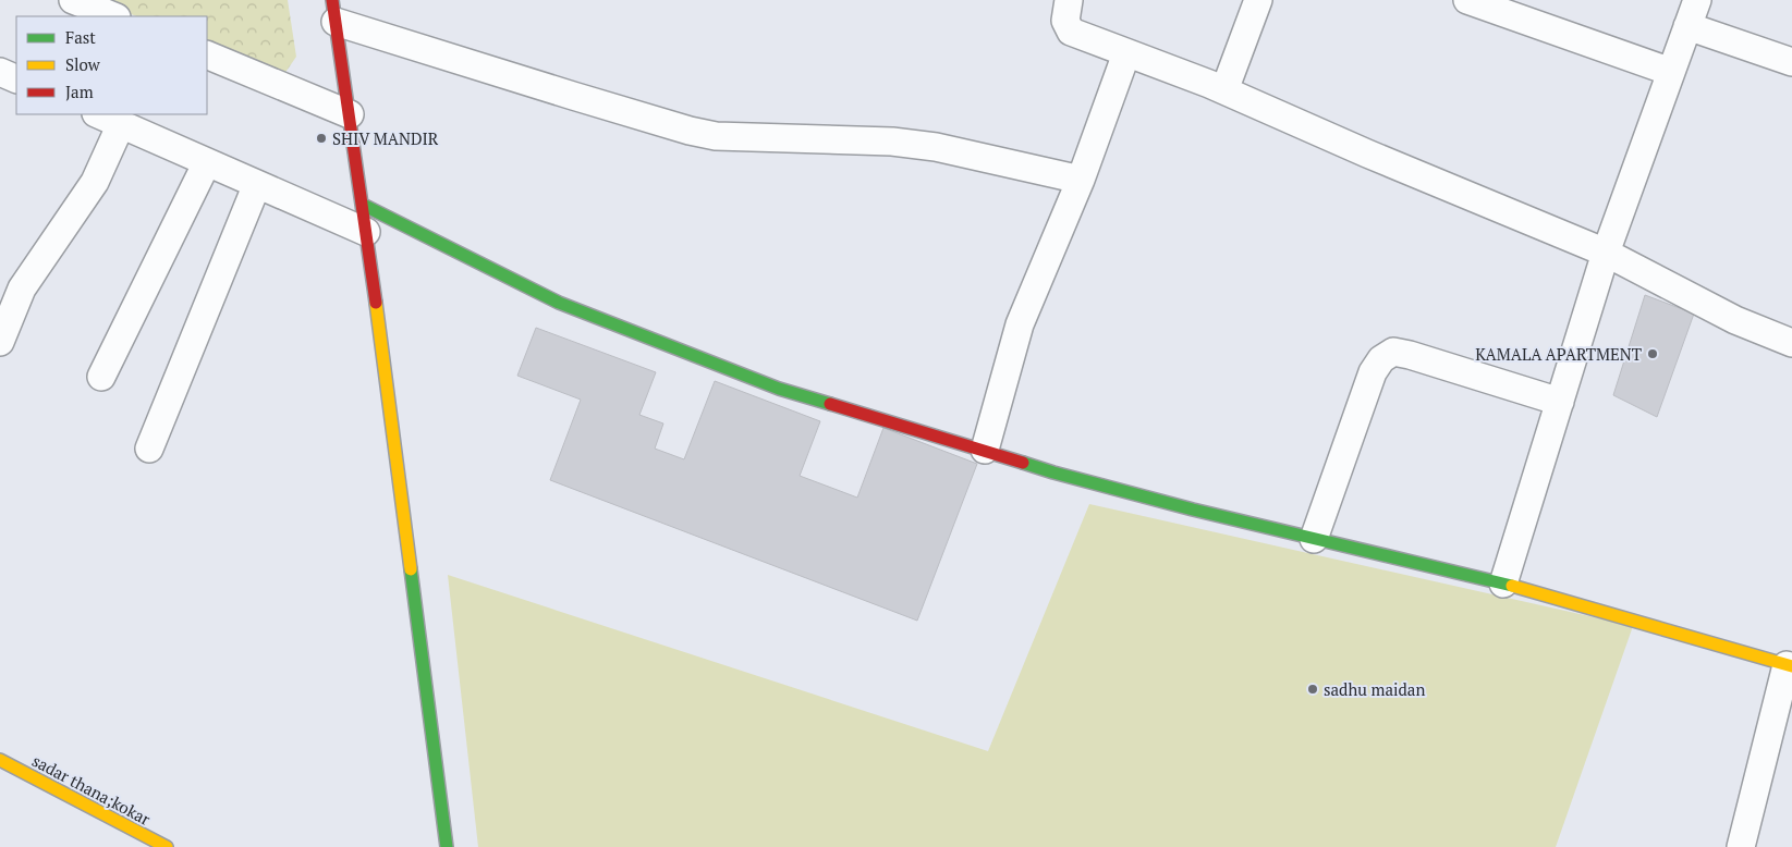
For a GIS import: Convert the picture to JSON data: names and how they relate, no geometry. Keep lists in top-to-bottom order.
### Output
{
  "streets": {
    "street": ["sadar thana;kokar"]
  },
  "places": ["SHIV MANDIR", "KAMALA APARTMENT", "sadhu maidan"],
  "legend": ["Fast", "Slow", "Jam"]
}
